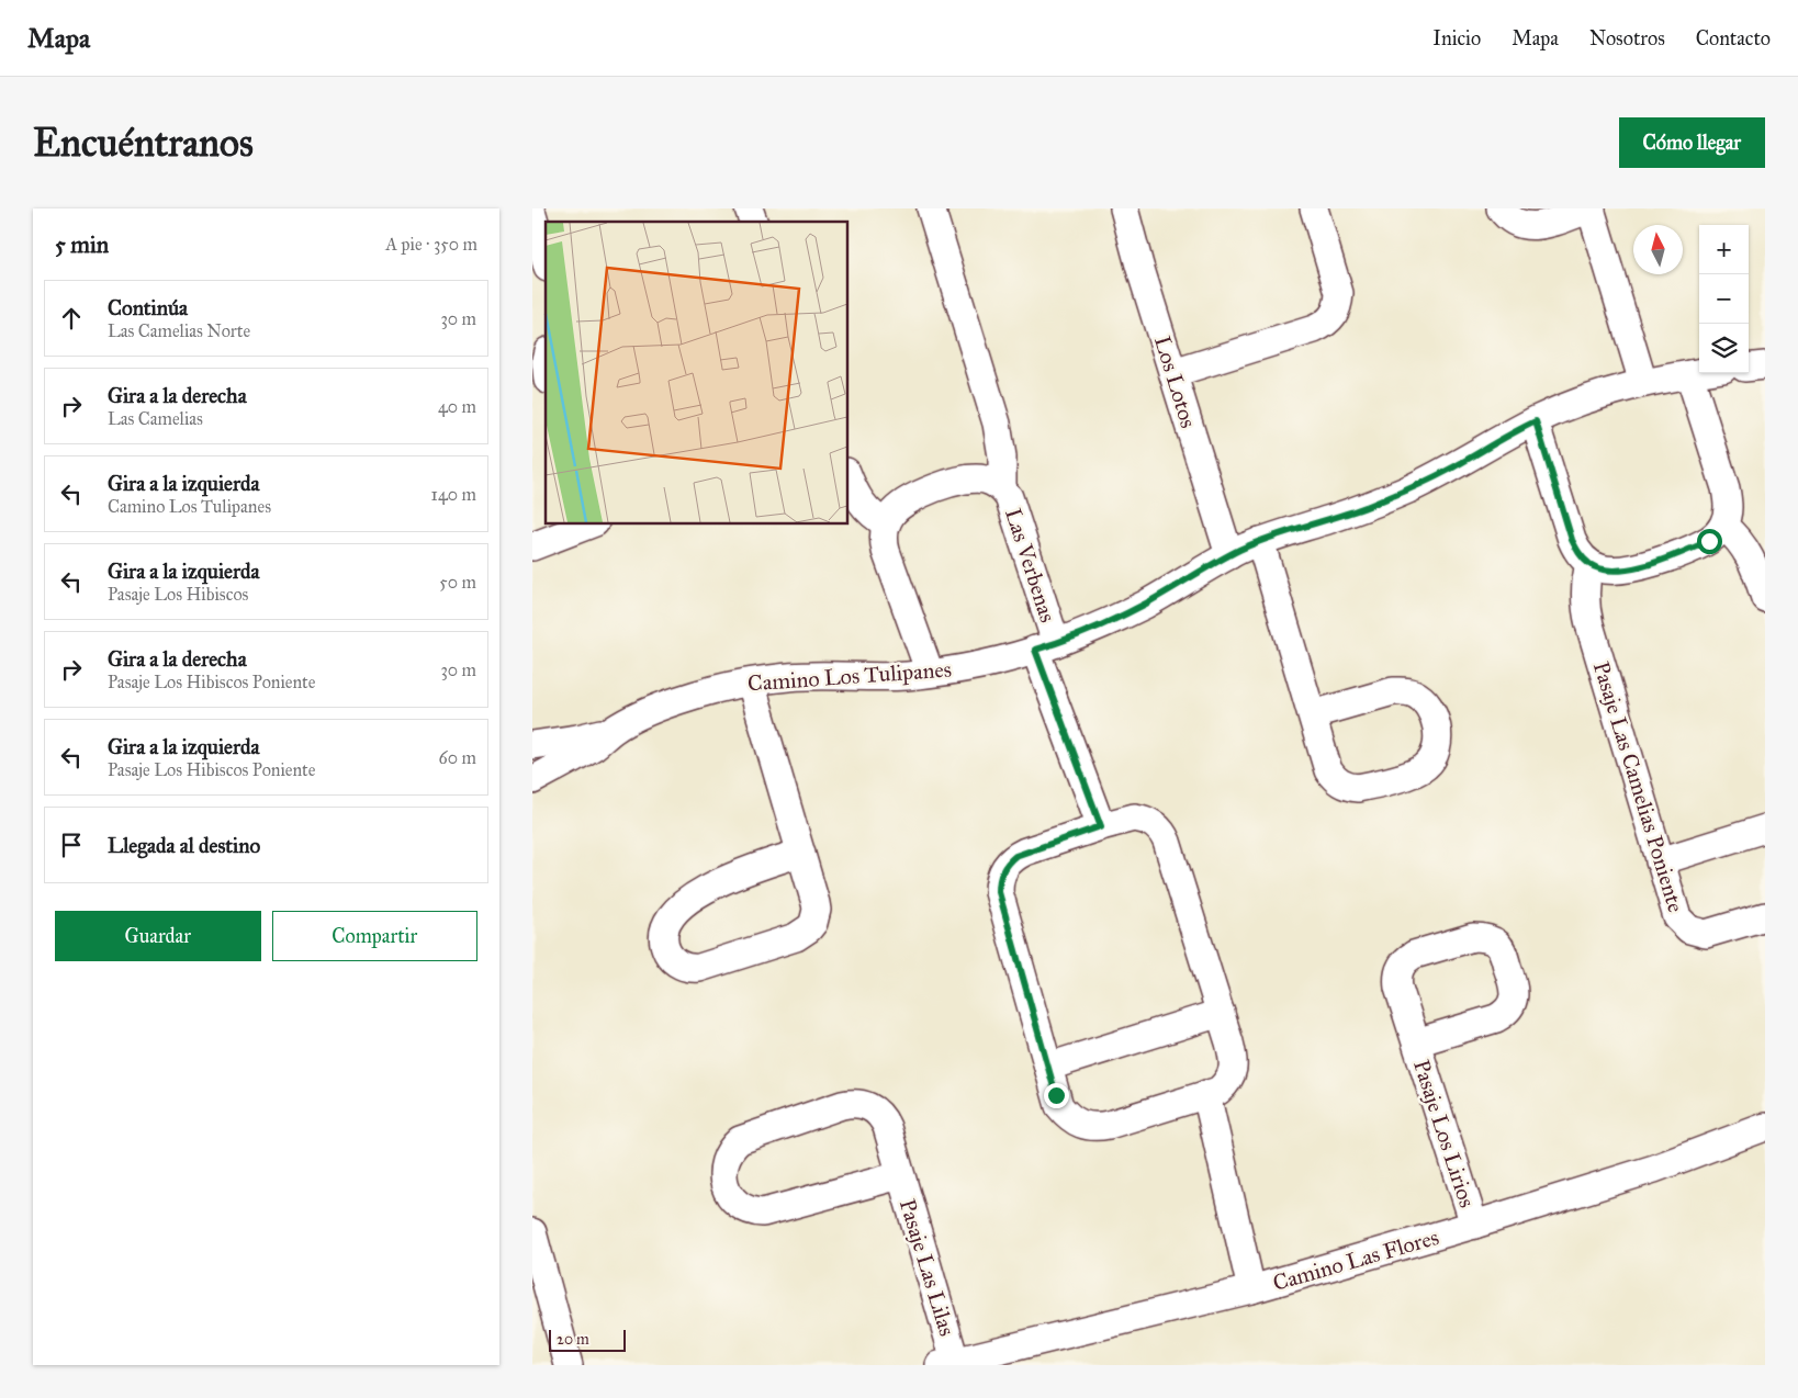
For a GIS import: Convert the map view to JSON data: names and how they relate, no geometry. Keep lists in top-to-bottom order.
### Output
{
  "streets": {
    "street": [
      "Los Lotos",
      "Las Verbenas",
      "Camino Los Tulipanes",
      "Pasaje Las Camelias Poniente",
      "Pasaje Los Lirios",
      "Camino Las Flores",
      "Pasaje Las Lilas"
    ]
  },
  "crossings": [
    ["Los Lotos", "Camino Los Tulipanes"],
    ["Las Verbenas", "Camino Los Tulipanes"],
    ["Pasaje Los Lirios", "Camino Las Flores"],
    ["Camino Las Flores", "Pasaje Las Lilas"]
  ],
  "scale_bar": "20 m",
  "north": "top",
  "page": {
    "header": "Mapa",
    "nav": [
      "Inicio",
      "Mapa",
      "Nosotros",
      "Contacto"
    ],
    "buttons": [
      "Cómo llegar",
      ["Guardar", "Compartir"]
    ],
    "title": "Encuéntranos",
    "heading": ["5 min", "A pie · 350 m"],
    "map_buttons": ["+", "−"],
    "list": [
      ["Continúa", "Las Camelias Norte", "30 m"],
      ["Gira a la derecha", "Las Camelias", "40 m"],
      ["Gira a la izquierda", "Camino Los Tulipanes", "140 m"],
      ["Gira a la izquierda", "Pasaje Los Hibiscos", "50 m"],
      ["Gira a la derecha", "Pasaje Los Hibiscos Poniente", "30 m"],
      ["Gira a la izquierda", "Pasaje Los Hibiscos Poniente", "60 m"],
      "Llegada al destino"
    ],
    "scale": "20 m"
  }
}
